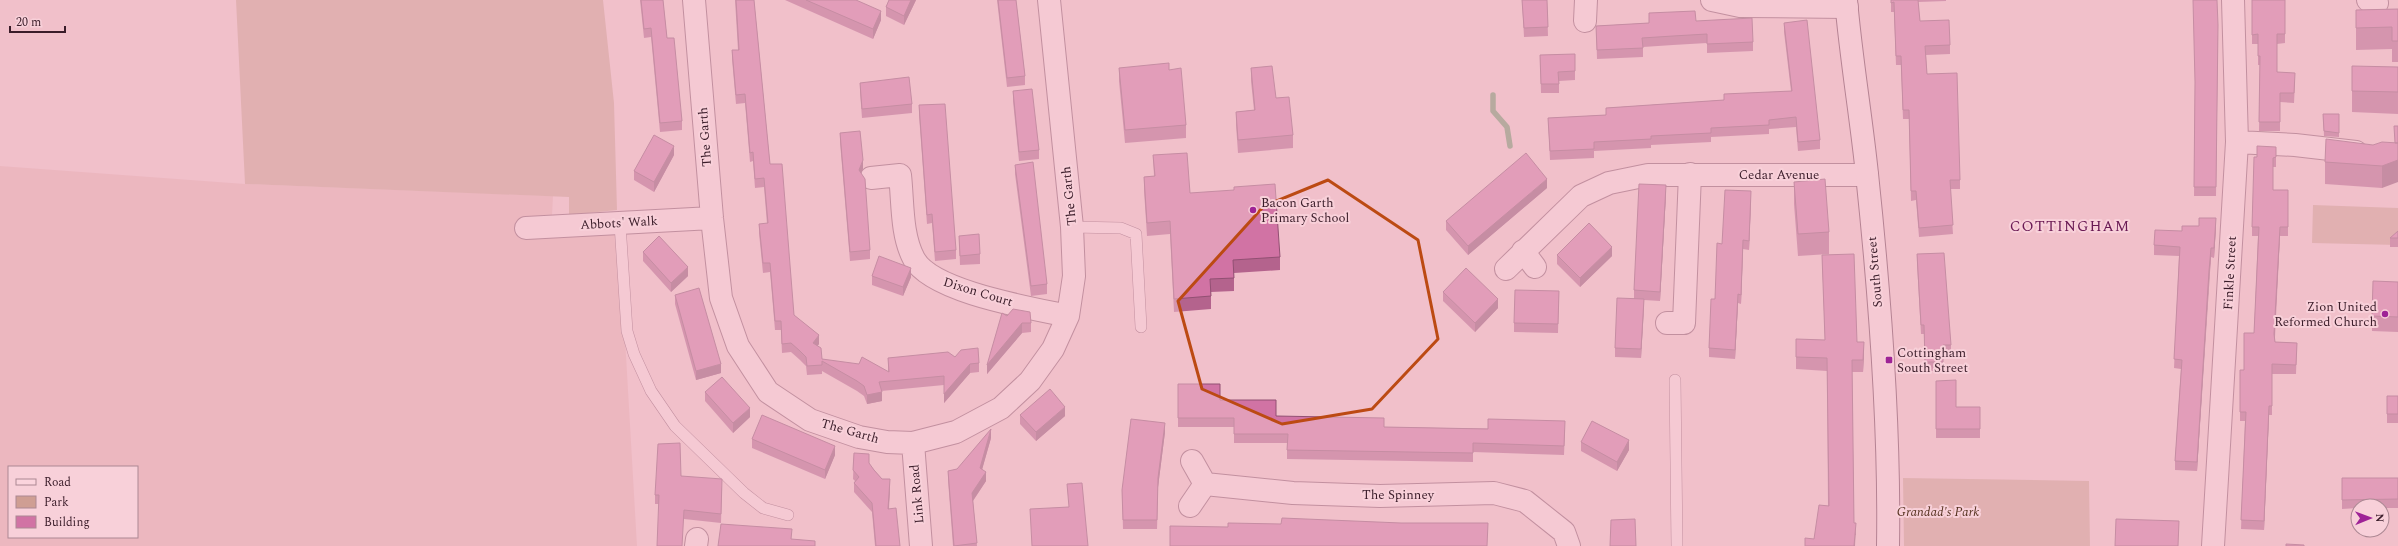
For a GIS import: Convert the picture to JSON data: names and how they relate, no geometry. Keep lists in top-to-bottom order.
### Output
{
  "streets": {
    "street": [
      "The Garth",
      "Cedar Avenue",
      "Abbots' Walk",
      "South Street",
      "Finkle Street",
      "Dixon Court",
      "Link Road",
      "The Spinney"
    ]
  },
  "crossings": [
    ["The Garth", "Abbots' Walk"],
    ["The Garth", "Dixon Court"],
    ["The Garth", "Link Road"],
    ["Cedar Avenue", "South Street"]
  ],
  "districts": ["COTTINGHAM"],
  "parks": ["Grandad's Park"],
  "places": {
    "other": ["Bacon Garth Primary School", "Zion United Reformed Church"],
    "transit": ["Cottingham South Street"]
  },
  "legend": ["Road", "Park", "Building"],
  "scale_bar": "20 m",
  "north": "right"
}
